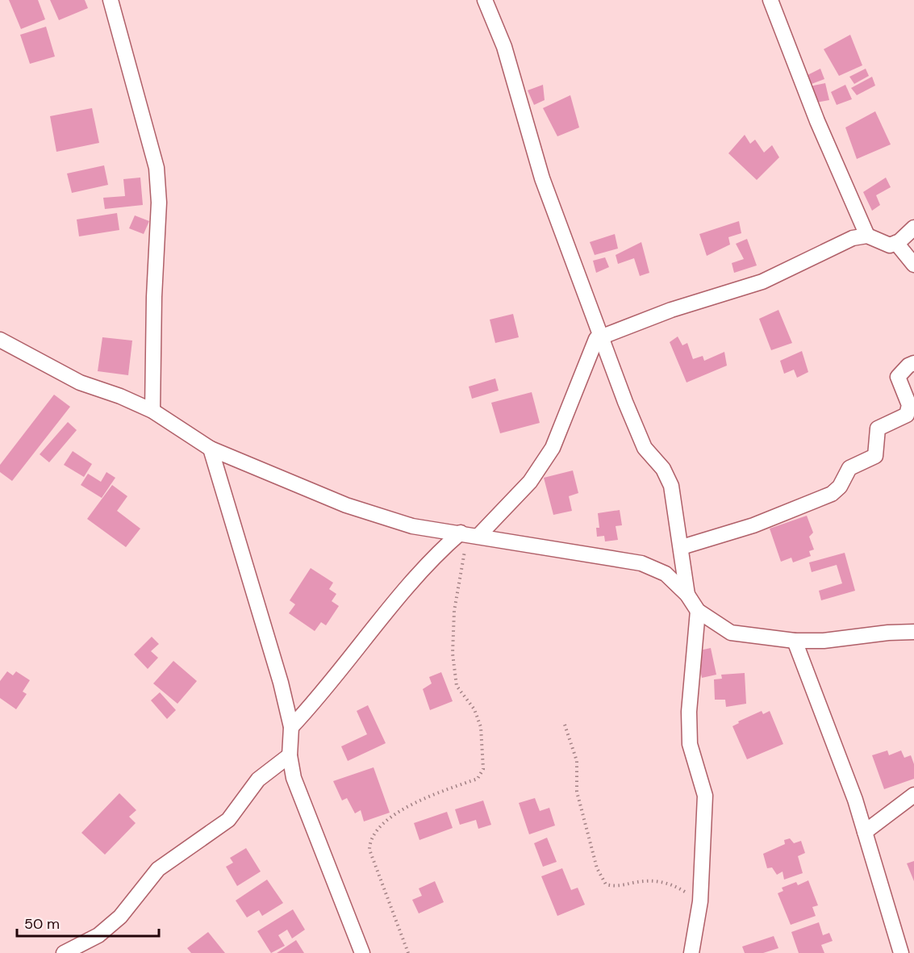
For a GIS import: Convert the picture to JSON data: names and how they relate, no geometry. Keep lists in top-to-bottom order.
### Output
{
  "scale_bar": "50 m"
}
